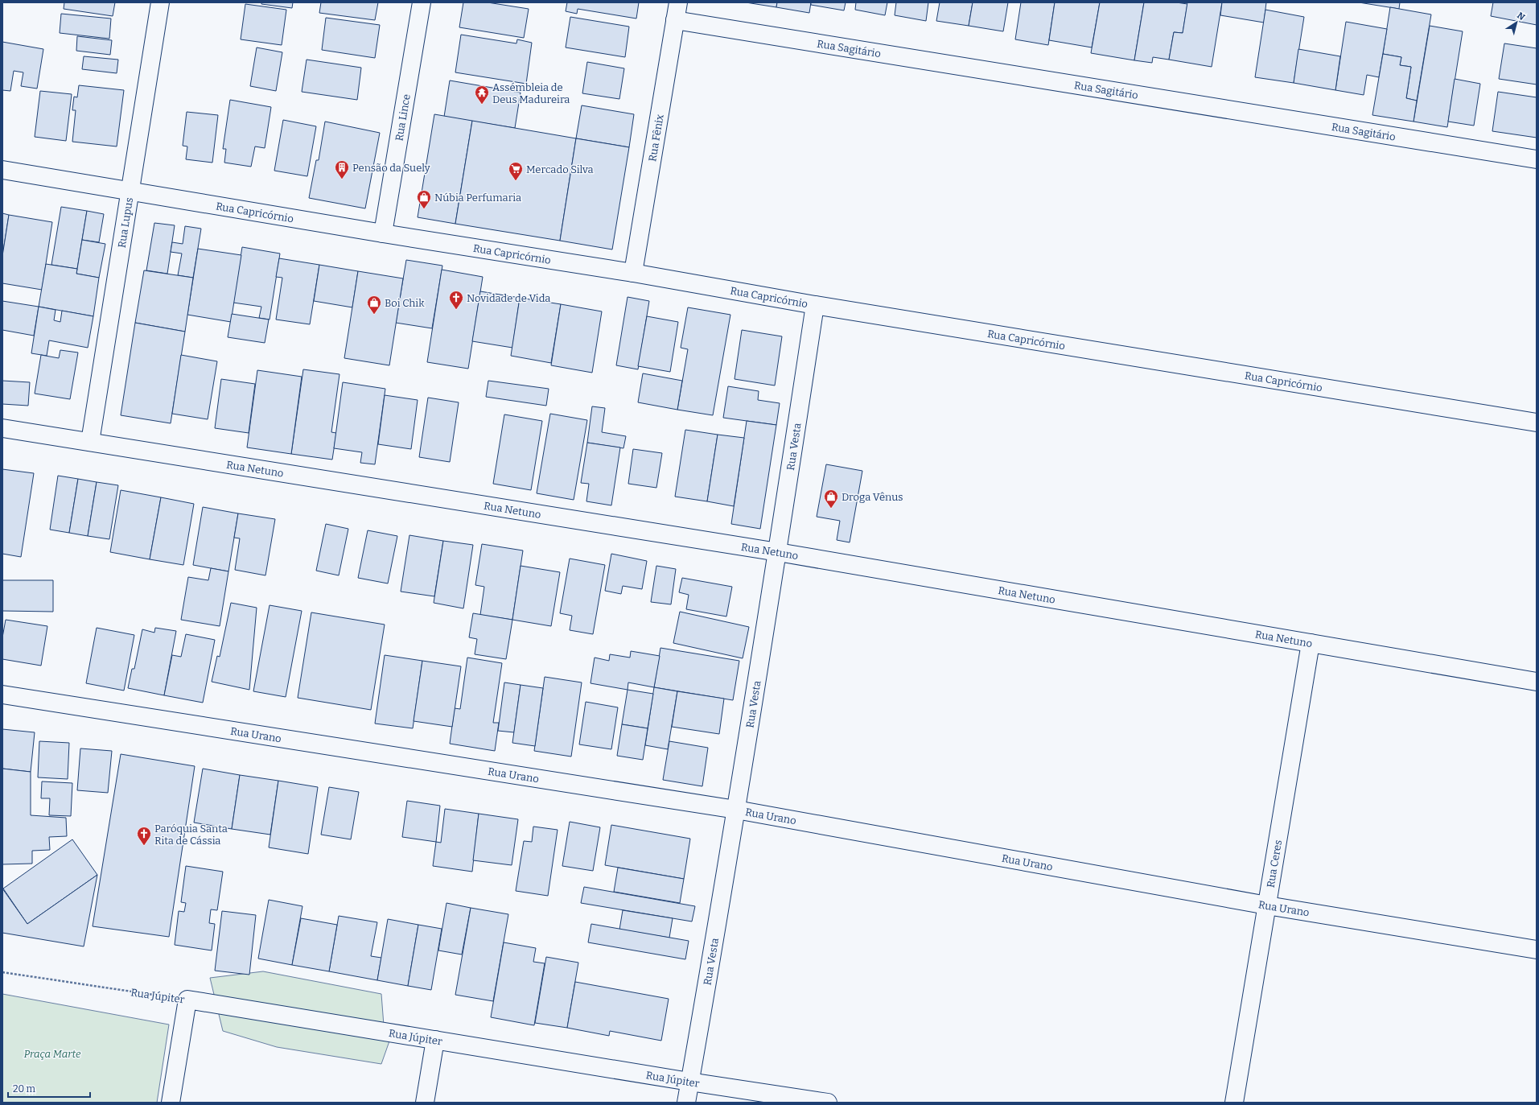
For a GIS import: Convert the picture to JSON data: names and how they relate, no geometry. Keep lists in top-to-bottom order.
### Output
{
  "streets": {
    "street": [
      "Rua Sagitário",
      "Rua Lince",
      "Rua Fênix",
      "Rua Capricórnio",
      "Rua Lupus",
      "Rua Vesta",
      "Rua Netuno",
      "Rua Urano",
      "Rua Ceres",
      "Rua Júpiter"
    ]
  },
  "crossings": [
    ["Rua Sagitário", "Rua Fênix"],
    ["Rua Lince", "Rua Capricórnio"],
    ["Rua Fênix", "Rua Capricórnio"],
    ["Rua Capricórnio", "Rua Lupus"],
    ["Rua Capricórnio", "Rua Vesta"],
    ["Rua Lupus", "Rua Netuno"],
    ["Rua Vesta", "Rua Netuno"],
    ["Rua Vesta", "Rua Urano"],
    ["Rua Vesta", "Rua Júpiter"],
    ["Rua Netuno", "Rua Ceres"],
    ["Rua Urano", "Rua Ceres"]
  ],
  "parks": ["Praça Marte"],
  "places": {
    "temple": ["Assémbleia de Deus Madureira"],
    "building": ["Pensão da Suely"],
    "supermarket": ["Mercado Silva"],
    "shop": ["Núbia Perfumaria", "Boi Chik", "Droga Vênus"],
    "church": ["Novidade de Vida", "Paróquia Santa Rita de Cássia"]
  },
  "scale_bar": "20 m",
  "north": "top right"
}
